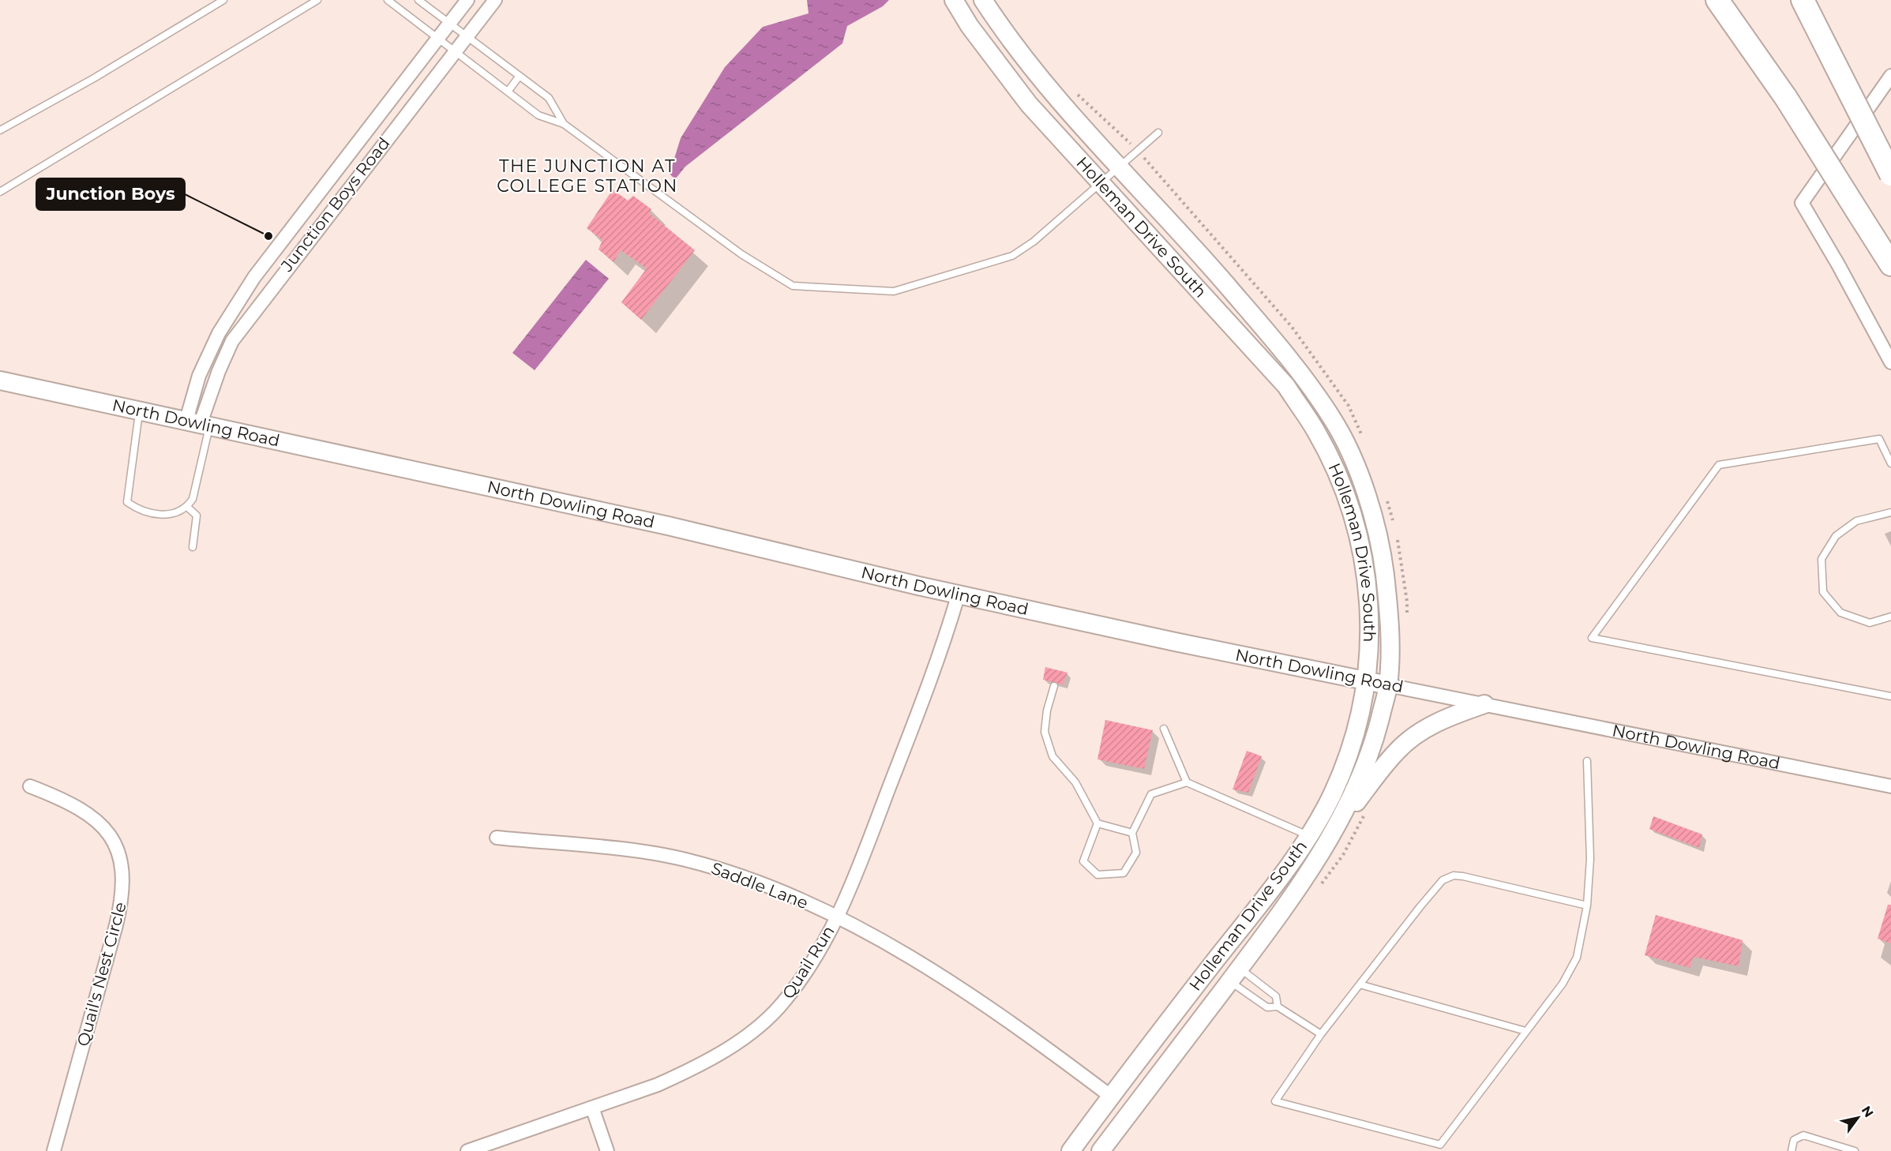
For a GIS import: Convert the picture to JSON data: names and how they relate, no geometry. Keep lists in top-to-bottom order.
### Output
{
  "streets": {
    "street": [
      "Junction Boys Road",
      "Holleman Drive South",
      "North Dowling Road",
      "Saddle Lane",
      "Quail Run",
      "Quail's Nest Circle"
    ]
  },
  "crossings": [
    ["Junction Boys Road", "North Dowling Road"],
    ["Holleman Drive South", "North Dowling Road"],
    ["Holleman Drive South", "Saddle Lane"],
    ["North Dowling Road", "Quail Run"],
    ["Saddle Lane", "Quail Run"]
  ],
  "districts": ["THE JUNCTION AT COLLEGE STATION"],
  "places": ["Junction Boys"],
  "north": "top right"
}
